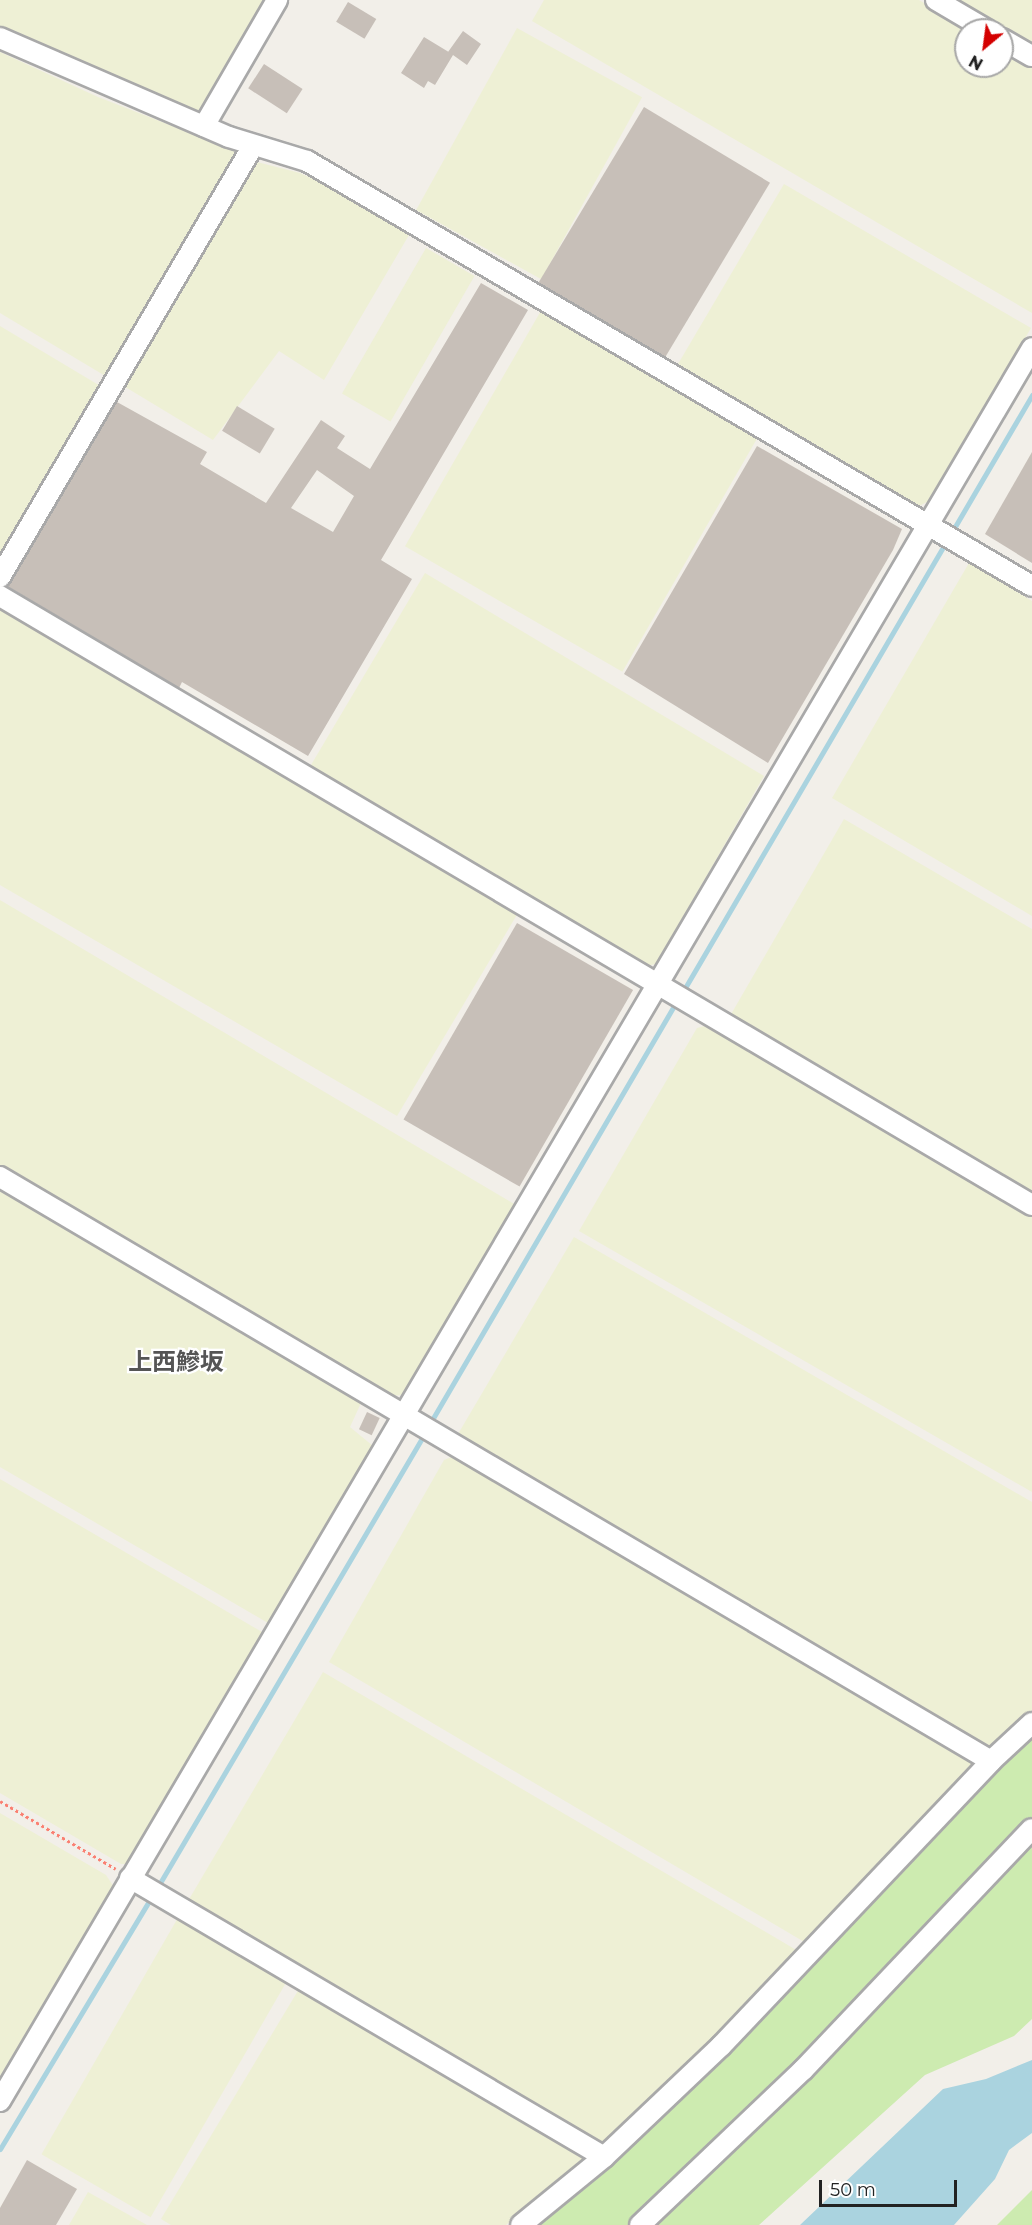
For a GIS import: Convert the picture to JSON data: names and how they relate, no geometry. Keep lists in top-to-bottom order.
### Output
{
  "districts": ["上西鰺坂"],
  "scale_bar": "50 m",
  "north": "bottom left"
}
